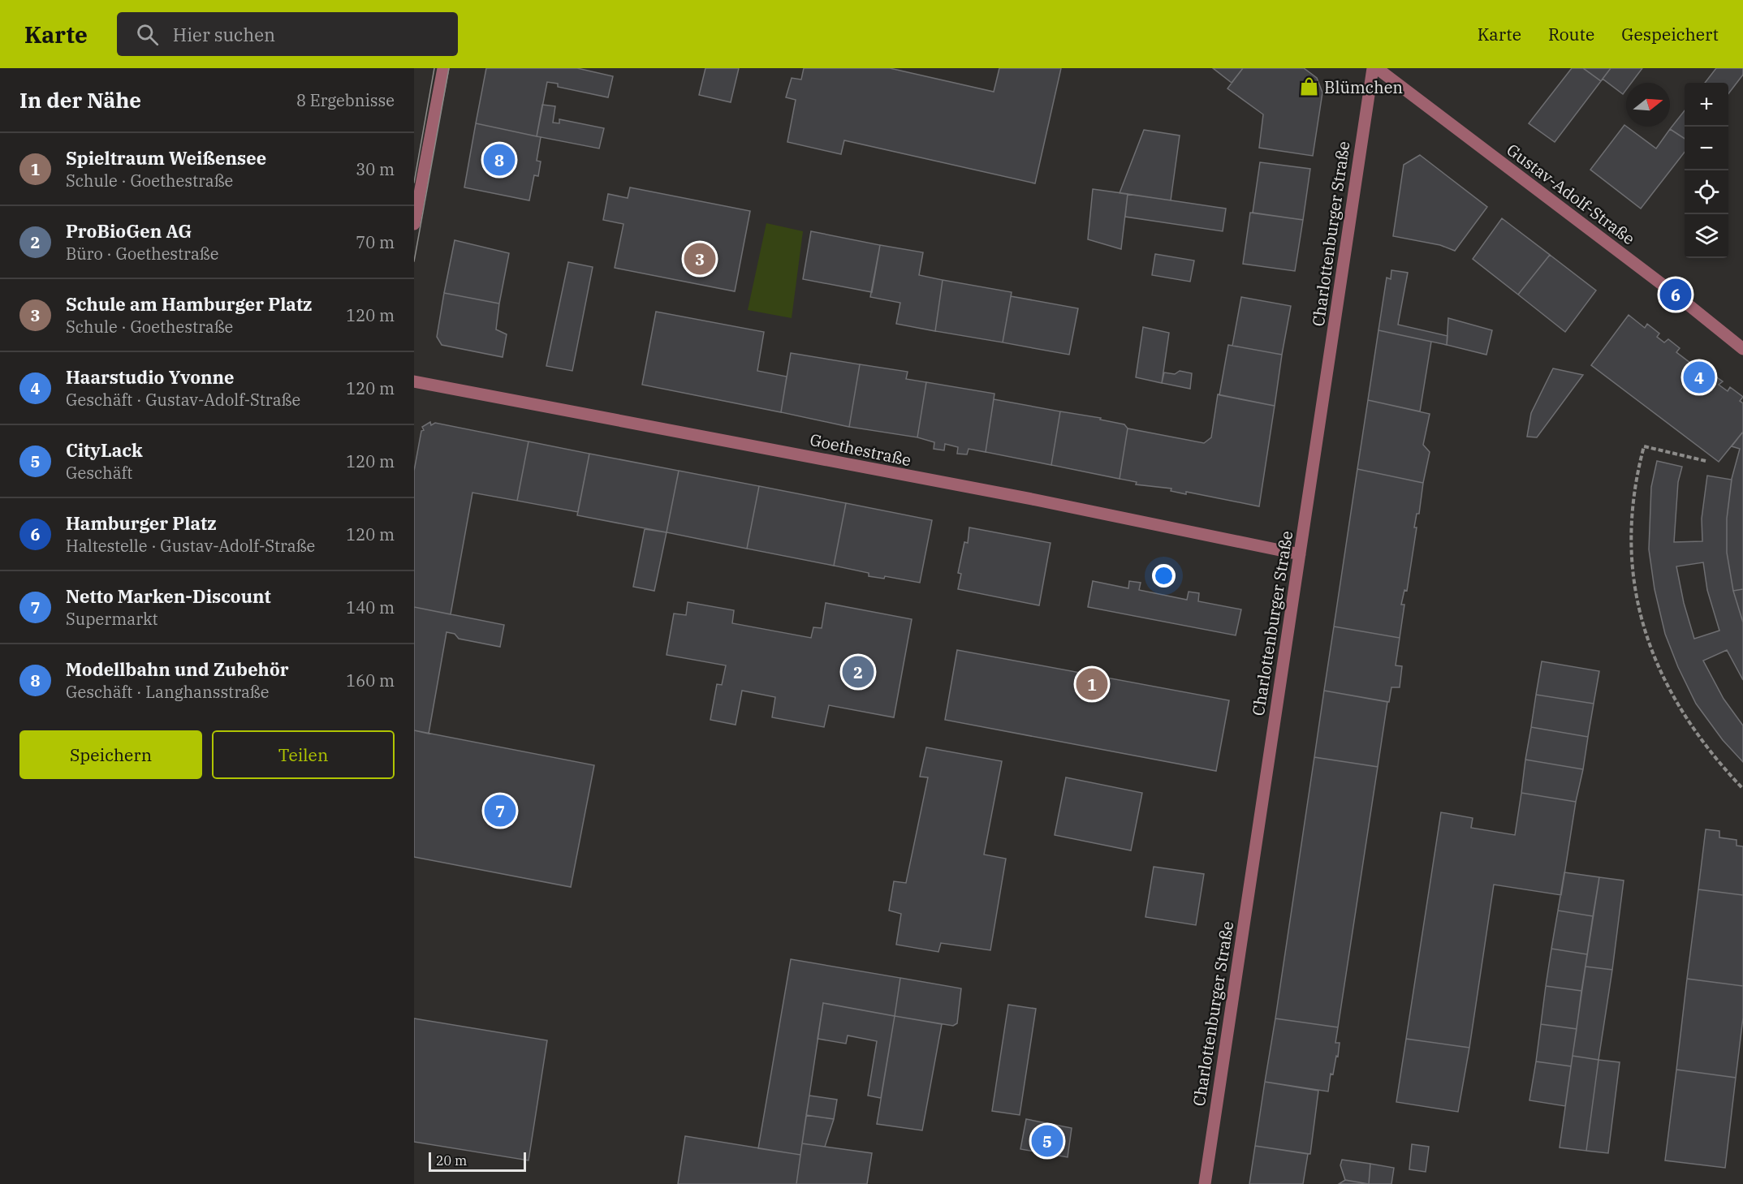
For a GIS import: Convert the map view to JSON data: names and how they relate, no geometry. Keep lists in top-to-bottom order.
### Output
{
  "streets": {
    "street": ["Gustav-Adolf-Straße", "Charlottenburger Straße", "Goethestraße"]
  },
  "crossings": [
    ["Charlottenburger Straße", "Goethestraße"]
  ],
  "places": {
    "shop": ["Blümchen"]
  },
  "scale_bar": "20 m",
  "north": "right",
  "page": {
    "header": "Karte",
    "search": "Hier suchen",
    "nav": ["Karte", "Route", "Gespeichert"],
    "heading": ["In der Nähe", "8 Ergebnisse"],
    "map_buttons": ["+", "−"],
    "list": [
      {
        "mark": "1",
        "name": "Spieltraum Weißensee",
        "note": "Schule · Goethestraße",
        "value": "30 m"
      },
      {
        "mark": "2",
        "name": "ProBioGen AG",
        "note": "Büro · Goethestraße",
        "value": "70 m"
      },
      {
        "mark": "3",
        "name": "Schule am Hamburger Platz",
        "note": "Schule · Goethestraße",
        "value": "120 m"
      },
      {
        "mark": "4",
        "name": "Haarstudio Yvonne",
        "note": "Geschäft · Gustav-Adolf-Straße",
        "value": "120 m"
      },
      {
        "mark": "5",
        "name": "CityLack",
        "note": "Geschäft",
        "value": "120 m"
      },
      {
        "mark": "6",
        "name": "Hamburger Platz",
        "note": "Haltestelle · Gustav-Adolf-Straße",
        "value": "120 m"
      },
      {
        "mark": "7",
        "name": "Netto Marken-Discount",
        "note": "Supermarkt",
        "value": "140 m"
      },
      {
        "mark": "8",
        "name": "Modellbahn und Zubehör",
        "note": "Geschäft · Langhansstraße",
        "value": "160 m"
      }
    ],
    "pins": [
      "8",
      "3",
      "6",
      "4",
      "2",
      "1",
      "7",
      "5"
    ],
    "buttons": ["Speichern", "Teilen"],
    "scale": "20 m"
  }
}
